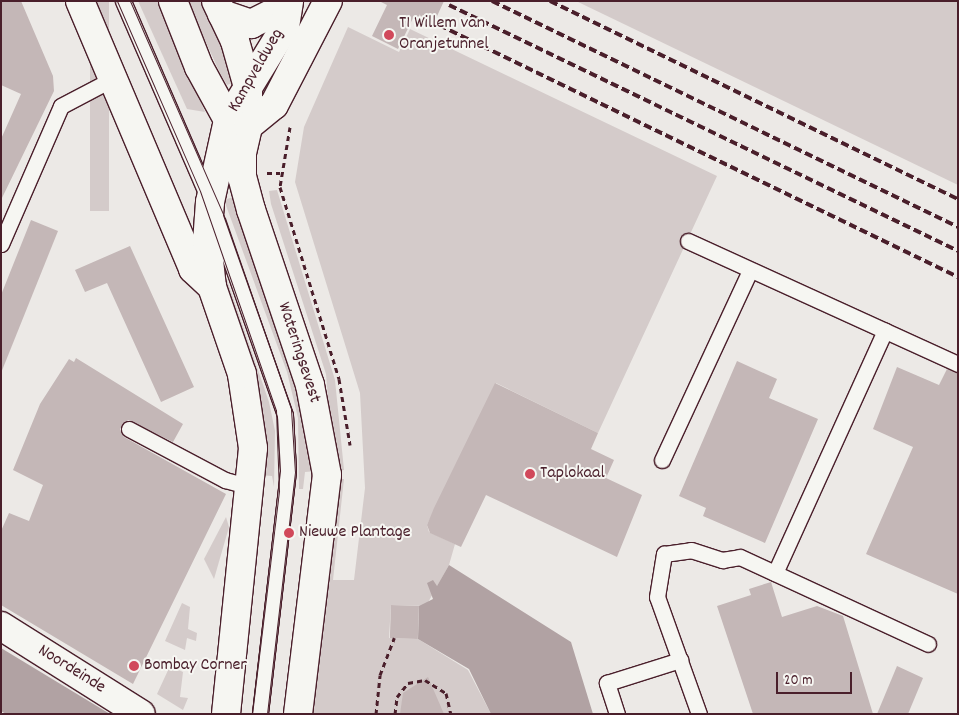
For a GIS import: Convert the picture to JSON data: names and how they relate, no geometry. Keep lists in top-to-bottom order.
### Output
{
  "streets": {
    "main road": ["Kampveldweg", "Wateringsevest", "Noordeinde"]
  },
  "crossings": [
    ["Kampveldweg", "Wateringsevest"]
  ],
  "places": [
    "T1 Willem van Oranjetunnel",
    "Taplokaal",
    "Nieuwe Plantage",
    "Bombay Corner"
  ],
  "scale_bar": "20 m"
}
